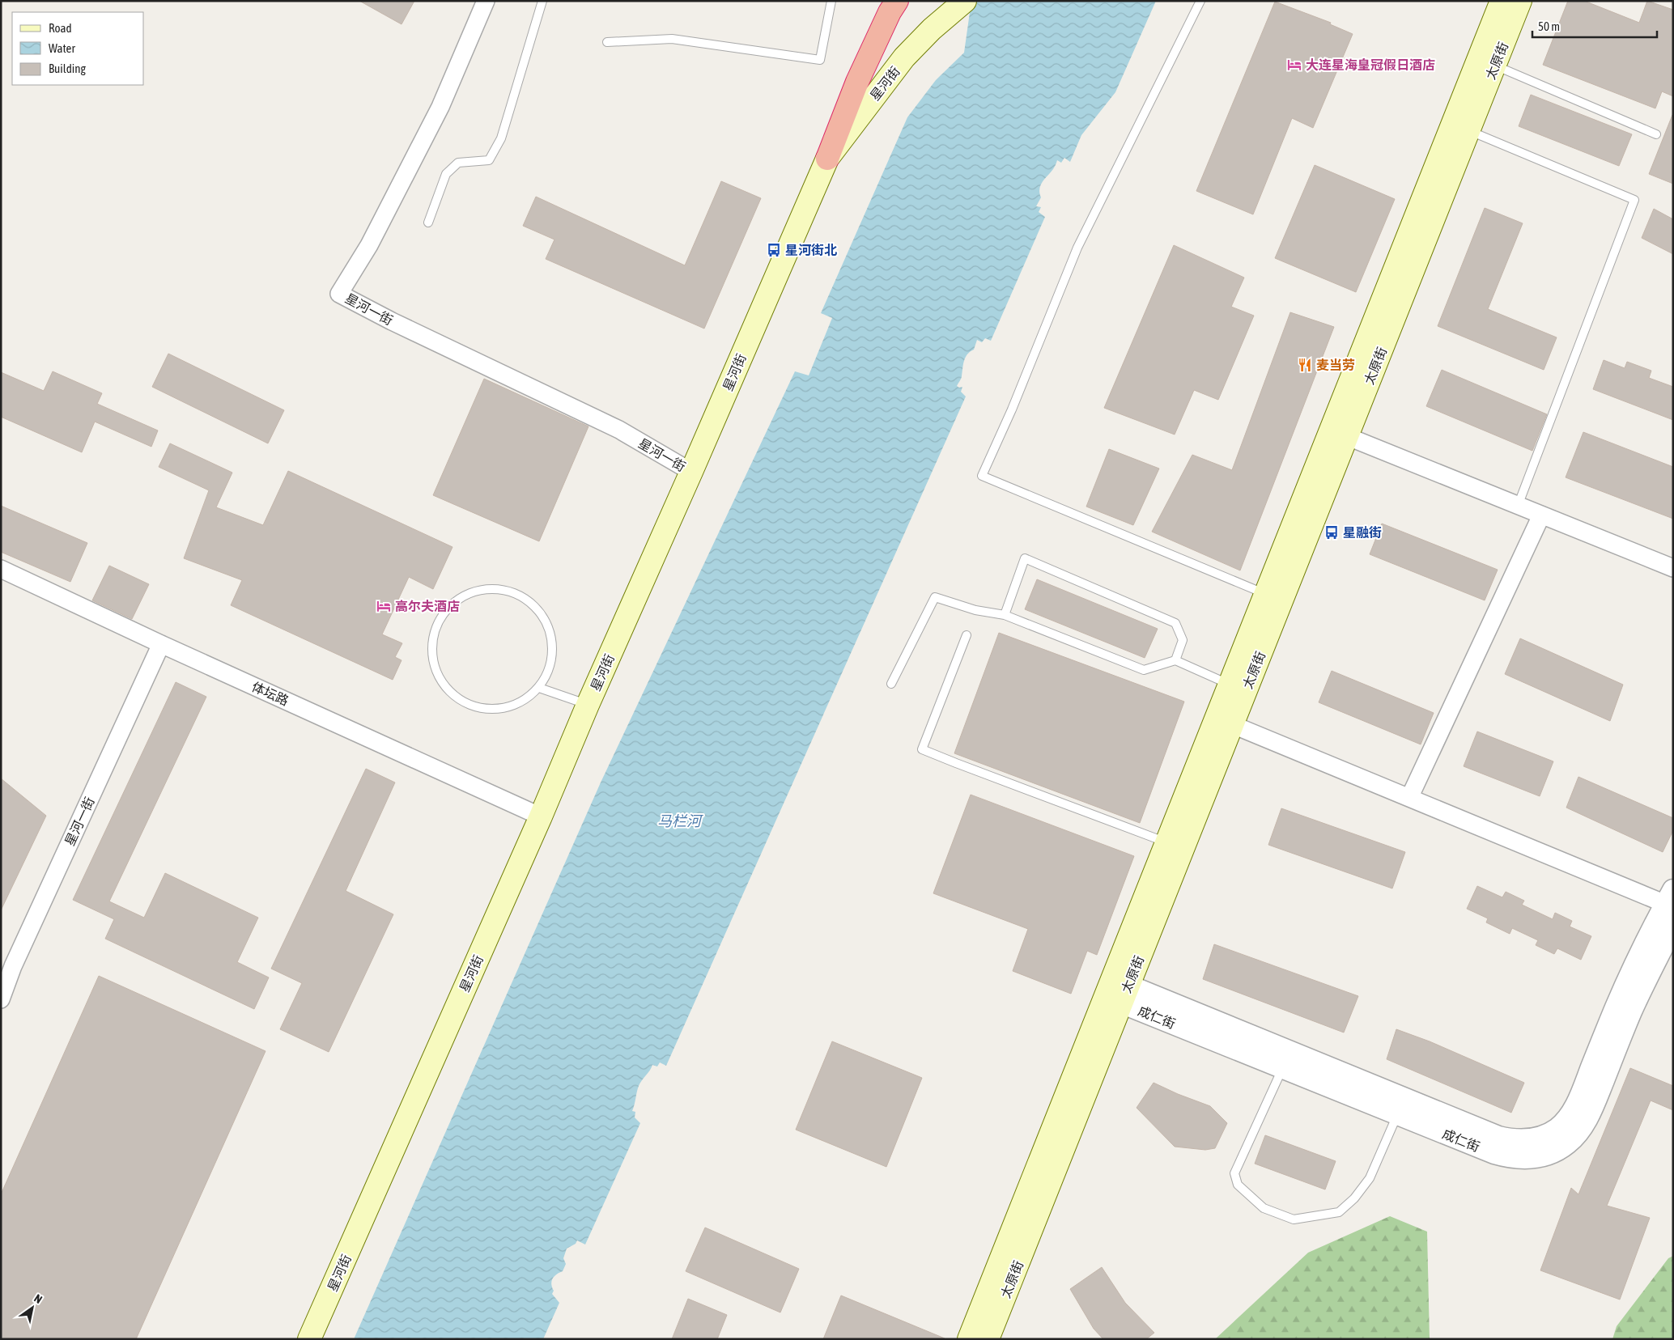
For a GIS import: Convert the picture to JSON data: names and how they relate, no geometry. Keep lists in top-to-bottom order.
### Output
{
  "streets": {
    "main road": ["太原街", "星河街"],
    "street": ["星河一街", "体坛路", "成仁街"]
  },
  "crossings": [
    ["太原街", "成仁街"],
    ["星河街", "星河一街"],
    ["星河街", "体坛路"],
    ["星河一街", "体坛路"]
  ],
  "water": ["马栏河"],
  "places": {
    "hotel": ["大连星海皇冠假日酒店", "高尔夫酒店"],
    "bus stop": ["星河街北", "星融街"],
    "restaurant": ["麦当劳"]
  },
  "legend": ["Road", "Water", "Building"],
  "scale_bar": "50 m",
  "north": "top right"
}
